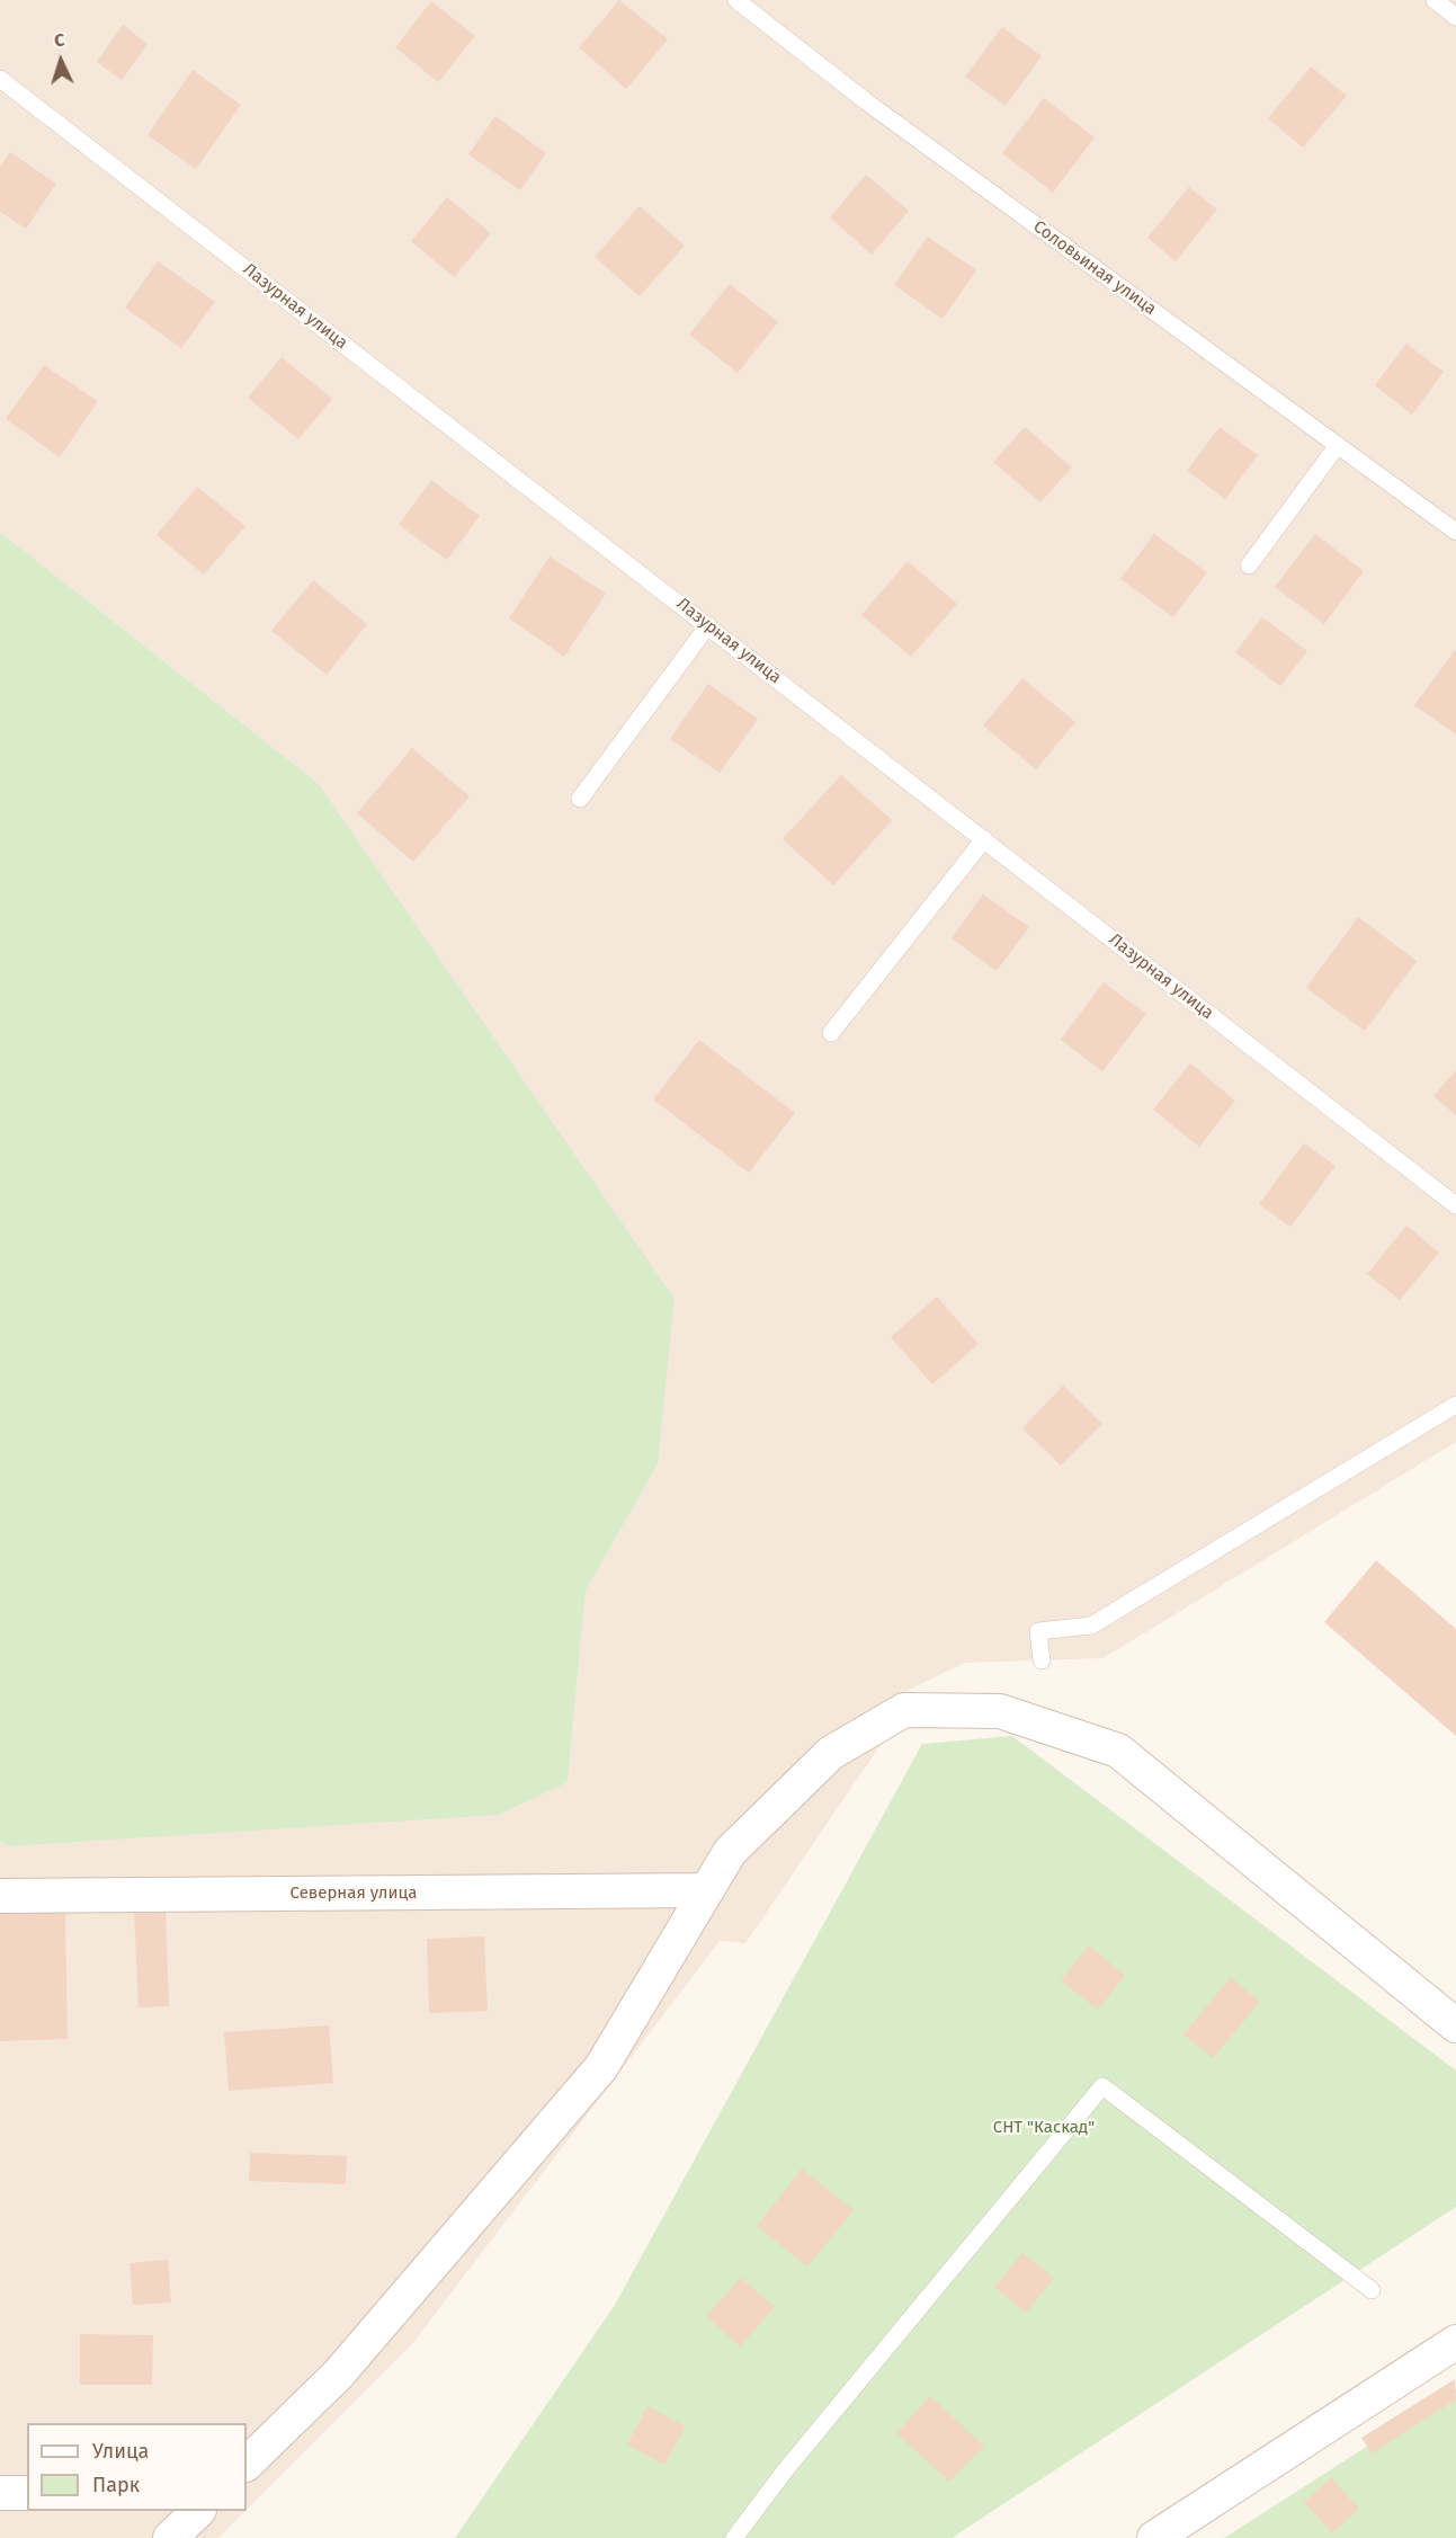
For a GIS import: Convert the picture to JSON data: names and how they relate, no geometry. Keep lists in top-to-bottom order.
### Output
{
  "streets": {
    "street": ["Северная улица"],
    "lane": ["Соловьиная улица", "Лазурная улица"]
  },
  "parks": ["СНТ \"Каскад\""],
  "legend": ["Улица", "Парк"],
  "north": "top"
}
